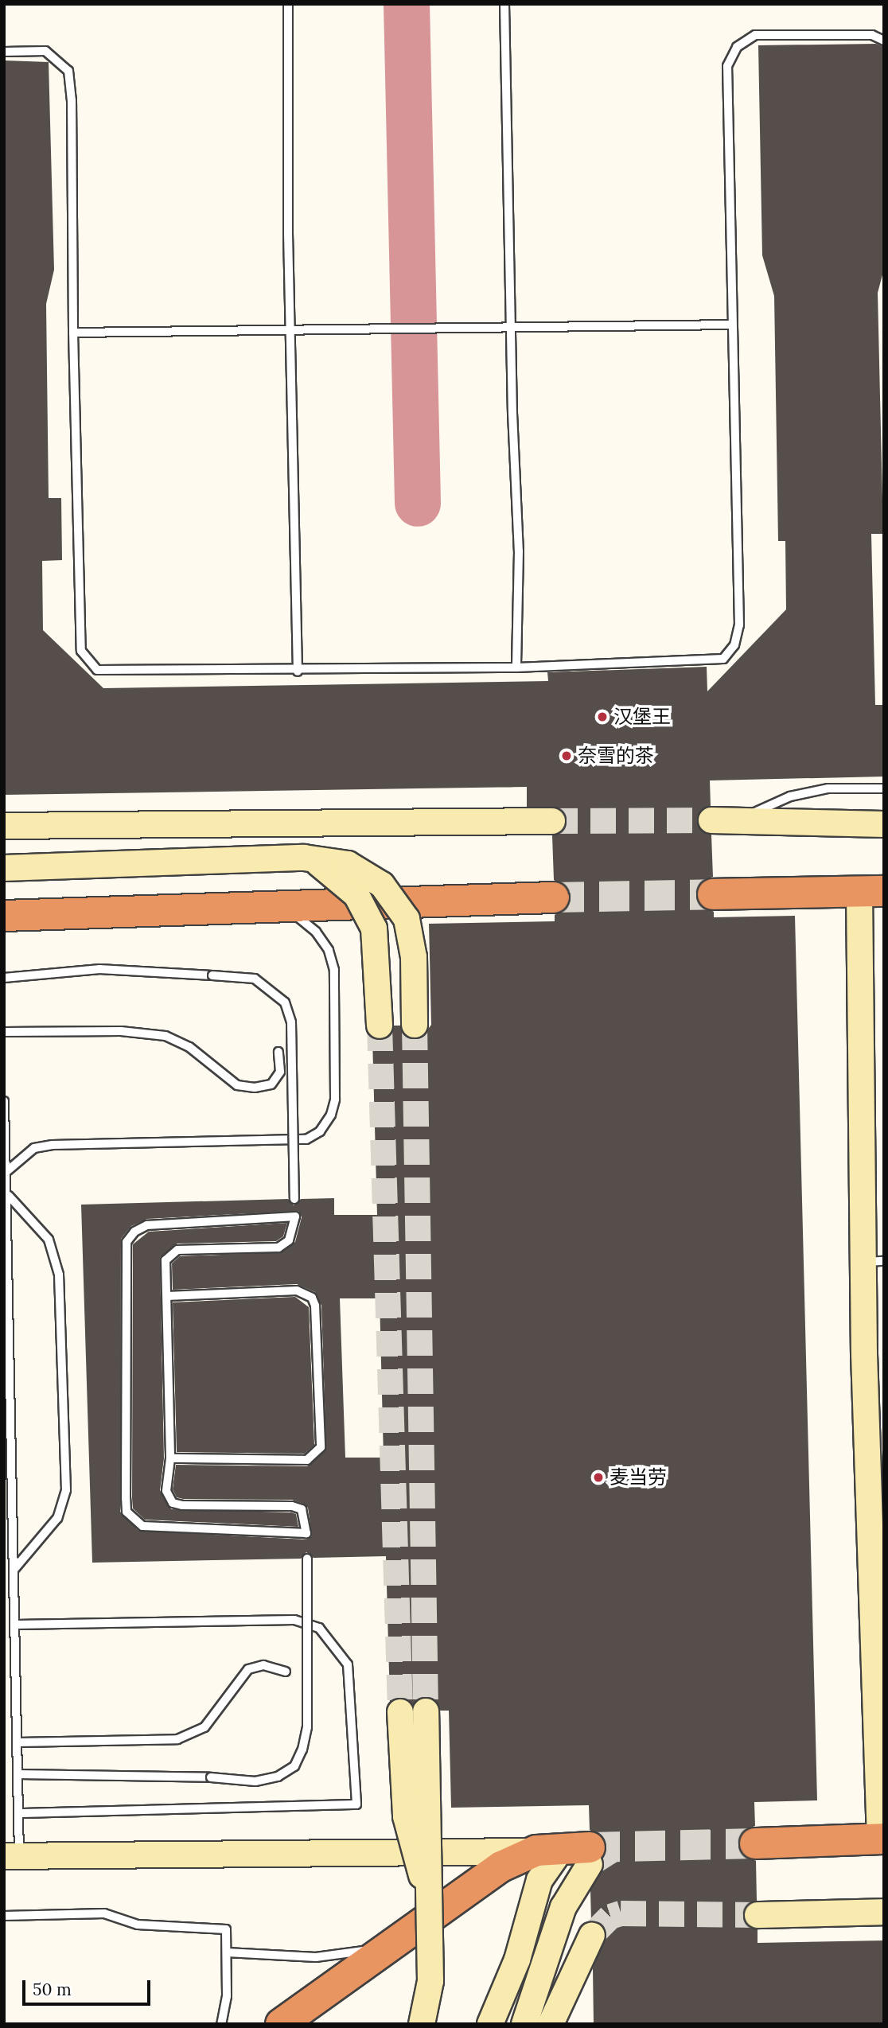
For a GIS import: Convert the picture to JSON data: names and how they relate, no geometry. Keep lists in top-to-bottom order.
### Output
{
  "places": ["汉堡王", "奈雪的茶", "麦当劳"],
  "scale_bar": "50 m"
}
